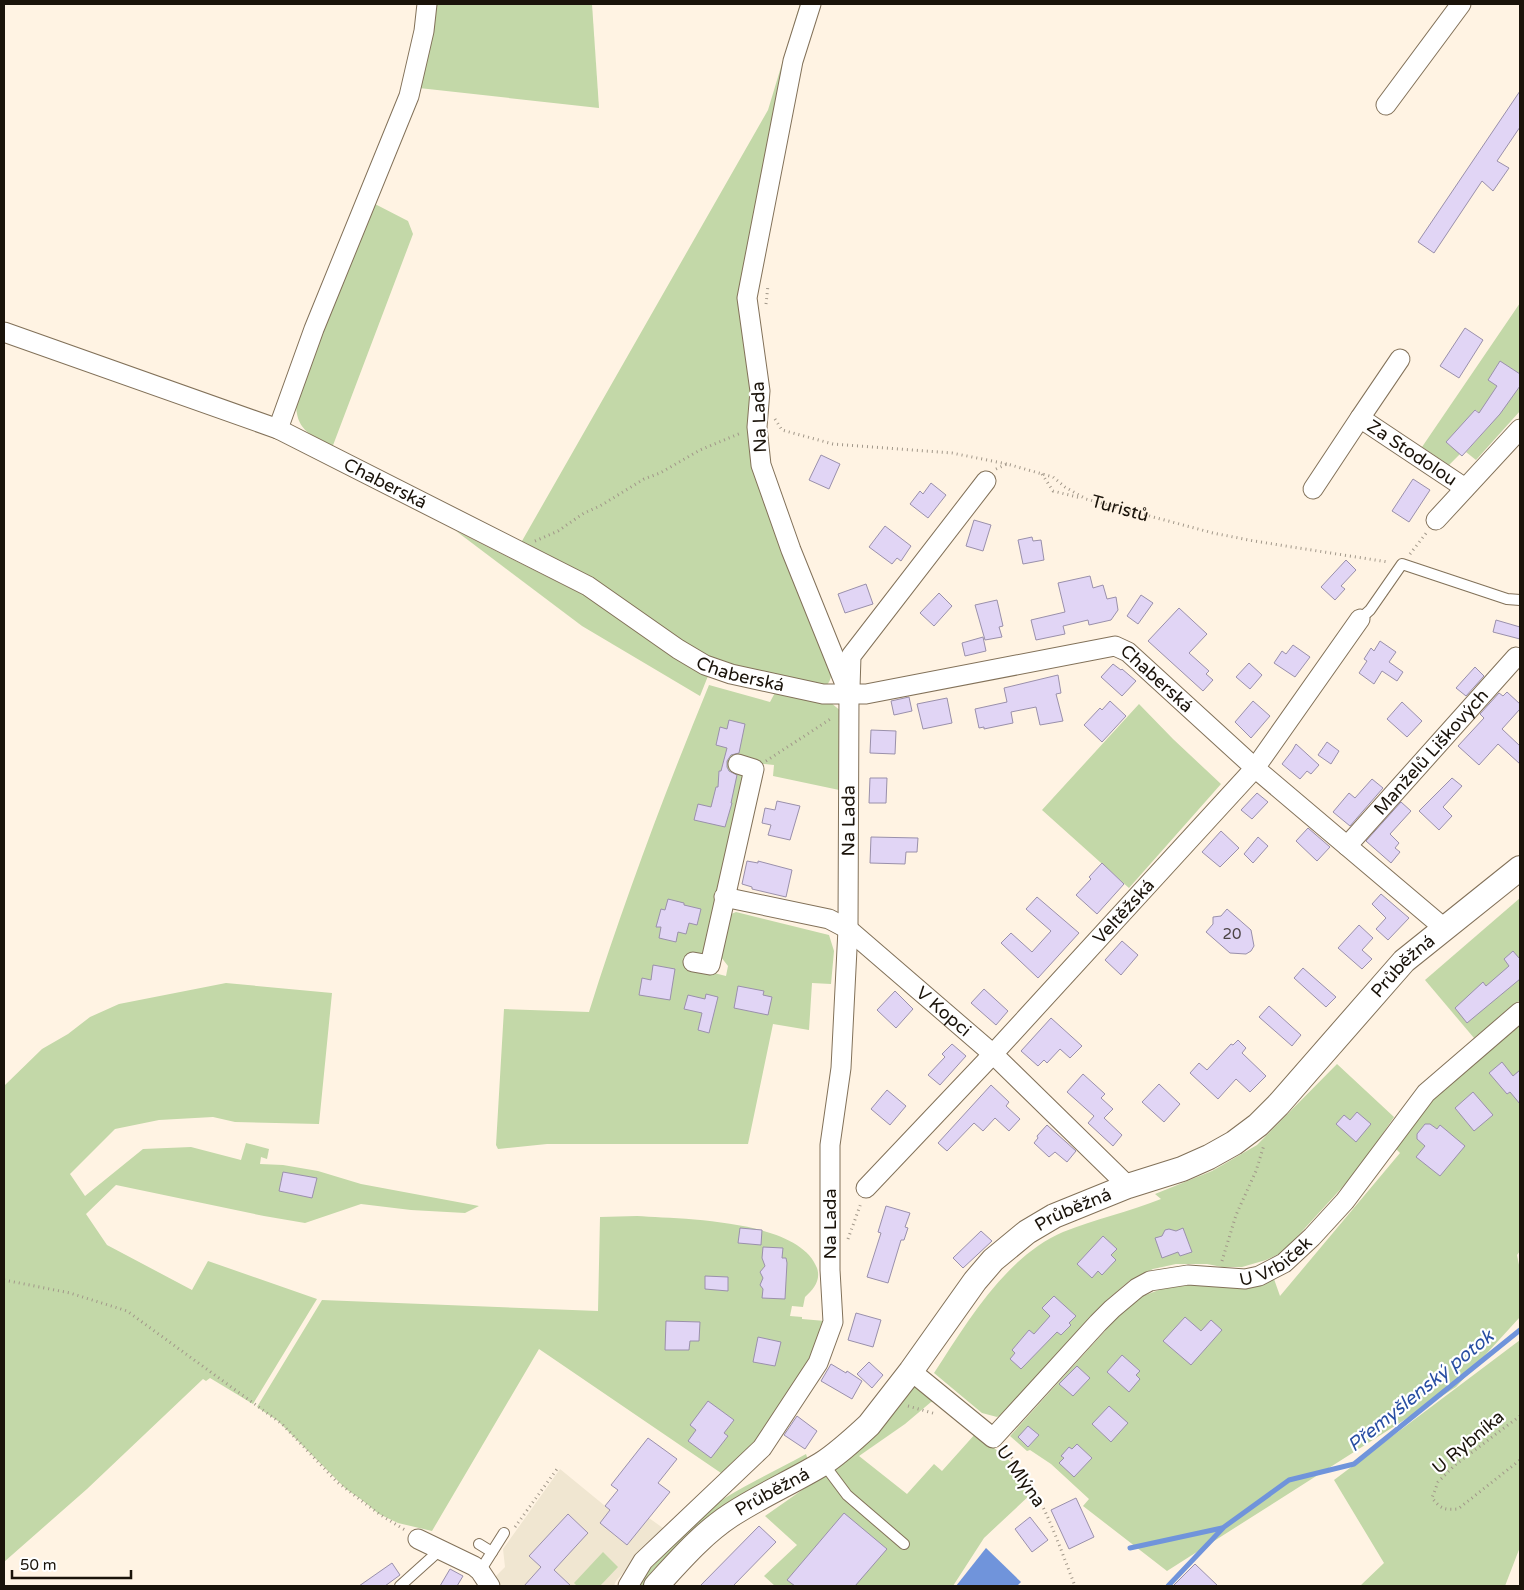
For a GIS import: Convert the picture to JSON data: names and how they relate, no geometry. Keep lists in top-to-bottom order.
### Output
{
  "streets": {
    "street": [
      "Na Lada",
      "Za Stodolou",
      "Chaberská",
      "Manželů Liškových",
      "Veltěžská",
      "Průběžná",
      "V Kopci",
      "U Vrbiček",
      "U Mlýna"
    ],
    "path": ["Turistů", "U Rybníka"]
  },
  "crossings": [
    ["Na Lada", "Chaberská"],
    ["Na Lada", "Turistů"],
    ["Na Lada", "V Kopci"],
    ["Chaberská", "Manželů Liškových"],
    ["Chaberská", "Veltěžská"],
    ["Chaberská", "Průběžná"],
    ["Veltěžská", "V Kopci"],
    ["Průběžná", "V Kopci"],
    ["Průběžná", "U Mlýna"],
    ["U Vrbiček", "U Mlýna"]
  ],
  "water": ["Přemyšlenský potok"],
  "house_numbers": ["20"],
  "scale_bar": "50 m"
}
